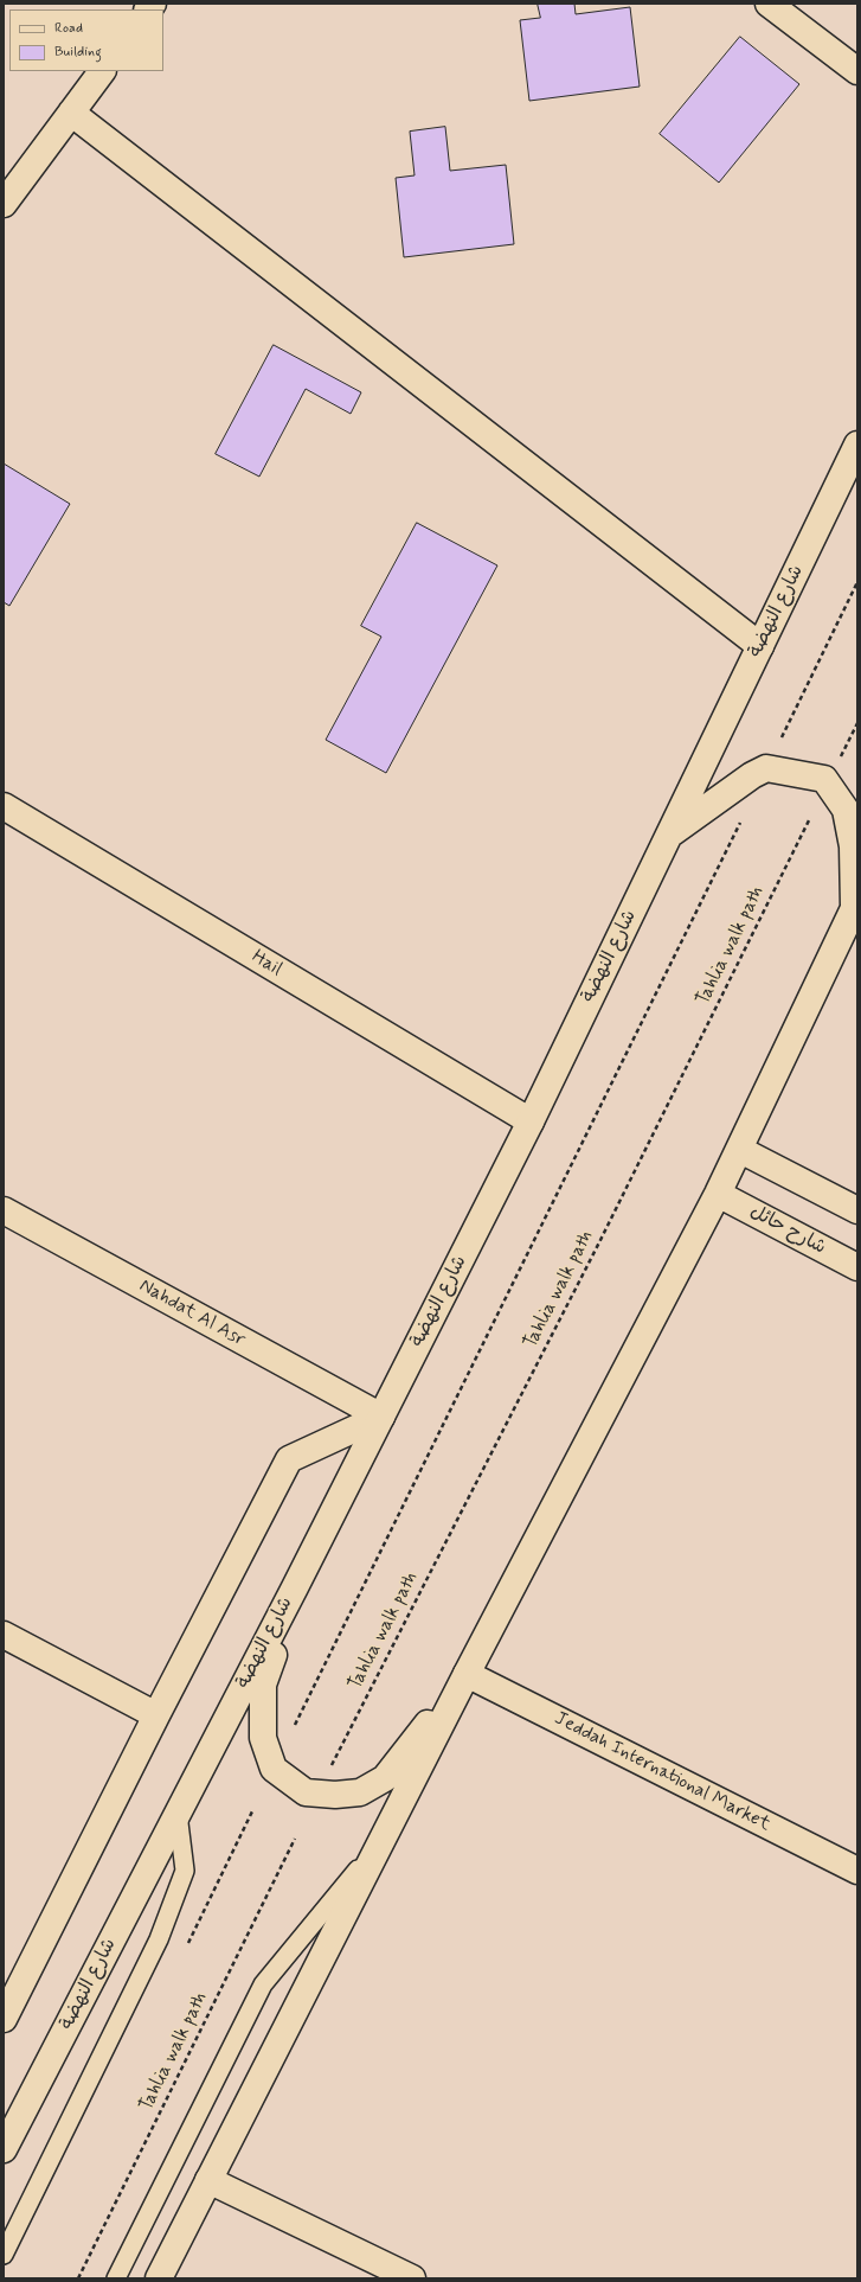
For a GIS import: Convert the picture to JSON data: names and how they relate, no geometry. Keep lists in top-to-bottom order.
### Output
{
  "streets": {
    "street": [
      "شارع النهضة",
      "Hail",
      "شارح حائل",
      "Nahdat Al Asr",
      "Jeddah International Market"
    ],
    "path": ["Tahlia walk path"]
  },
  "crossings": [
    ["شارع النهضة", "Hail"],
    ["شارع النهضة", "Nahdat Al Asr"]
  ],
  "legend": ["Road", "Building"]
}
